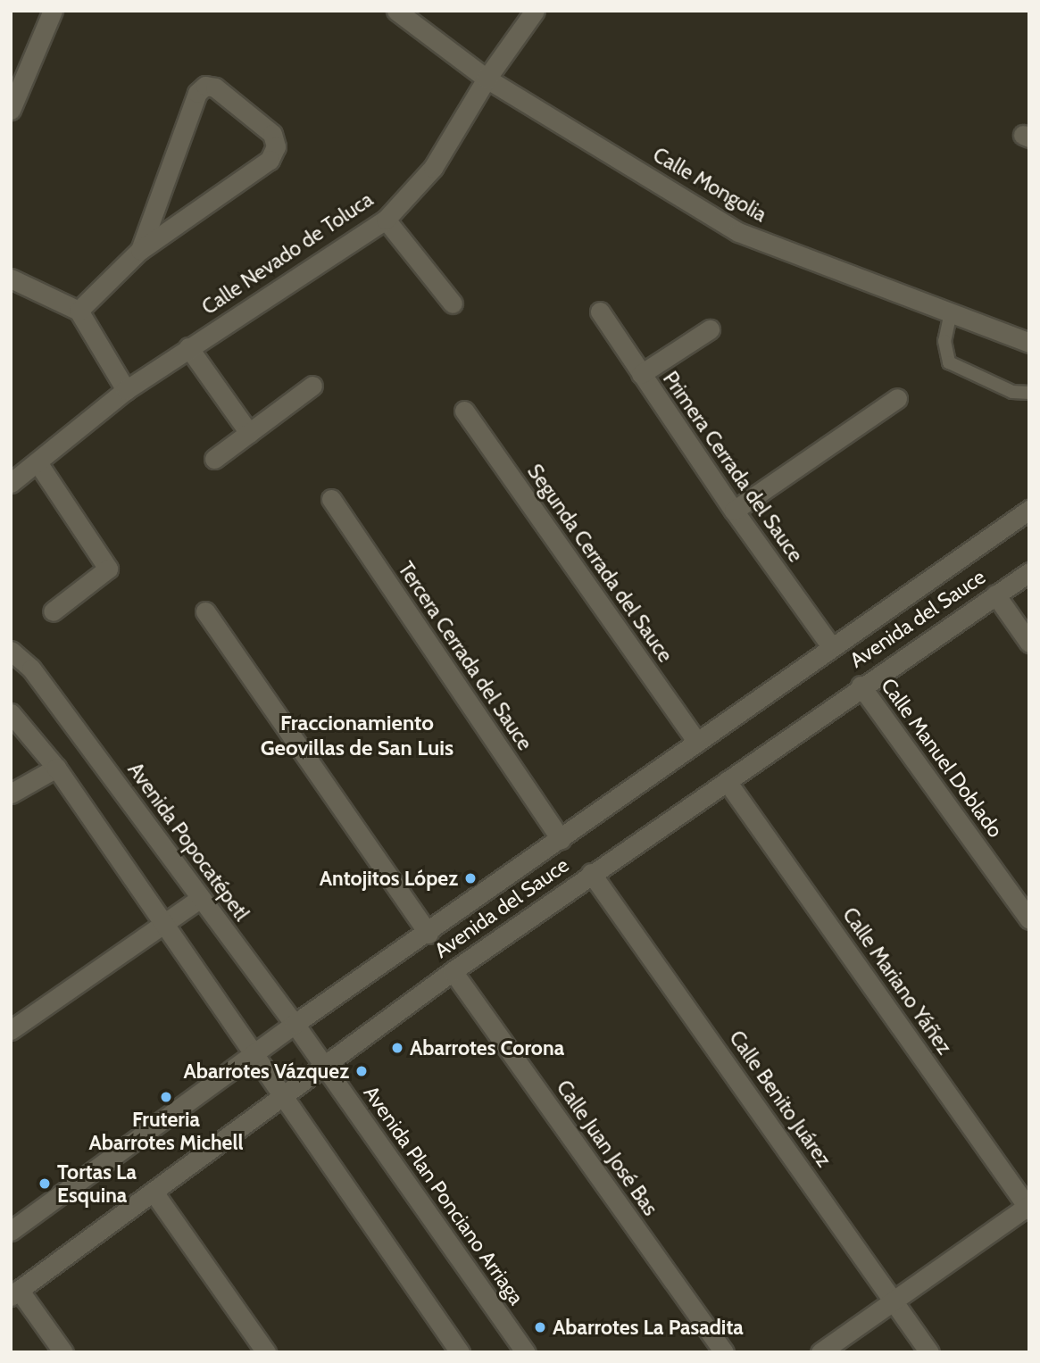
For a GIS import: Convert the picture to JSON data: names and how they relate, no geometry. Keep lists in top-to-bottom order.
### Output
{
  "streets": {
    "street": [
      "Calle Mongolia",
      "Calle Nevado de Toluca",
      "Primera Cerrada del Sauce",
      "Segunda Cerrada del Sauce",
      "Avenida del Sauce",
      "Tercera Cerrada del Sauce",
      "Calle Manuel Doblado",
      "Avenida Popocatépetl",
      "Calle Mariano Yáñez",
      "Calle Benito Juárez",
      "Calle Juan José Bas",
      "Avenida Plan Ponciano Arriaga"
    ]
  },
  "crossings": [
    ["Calle Mongolia", "Calle Nevado de Toluca"],
    ["Primera Cerrada del Sauce", "Avenida del Sauce"],
    ["Segunda Cerrada del Sauce", "Avenida del Sauce"],
    ["Avenida del Sauce", "Tercera Cerrada del Sauce"],
    ["Avenida del Sauce", "Calle Manuel Doblado"],
    ["Avenida del Sauce", "Avenida Popocatépetl"],
    ["Avenida del Sauce", "Calle Mariano Yáñez"],
    ["Avenida del Sauce", "Calle Benito Juárez"],
    ["Avenida del Sauce", "Calle Juan José Bas"],
    ["Avenida del Sauce", "Avenida Plan Ponciano Arriaga"],
    ["Avenida Popocatépetl", "Avenida Plan Ponciano Arriaga"]
  ],
  "districts": ["Fraccionamiento Geovillas de San Luis"],
  "places": [
    "Antojitos López",
    "Abarrotes Corona",
    "Abarrotes Vázquez",
    "Fruteria Abarrotes Michell",
    "Tortas La Esquina",
    "Abarrotes La Pasadita"
  ]
}
